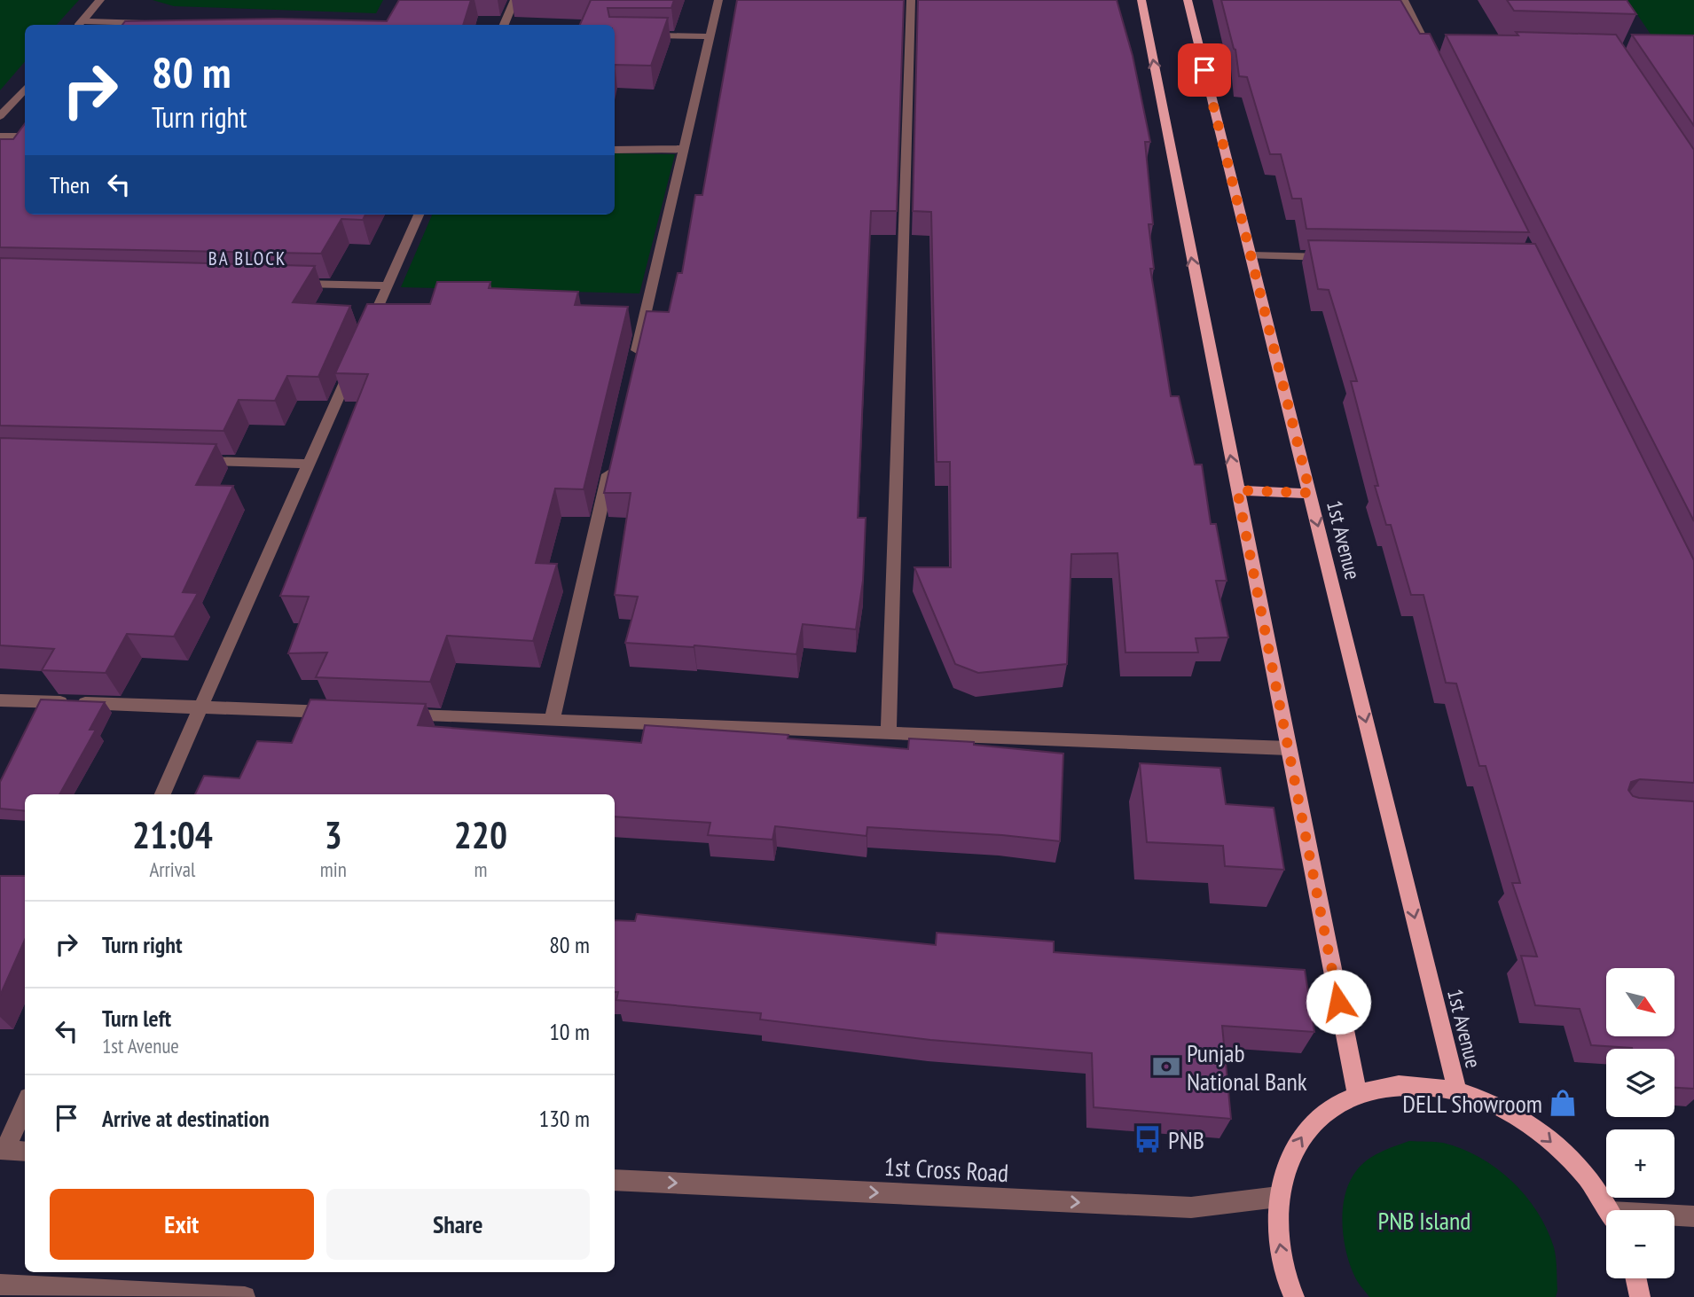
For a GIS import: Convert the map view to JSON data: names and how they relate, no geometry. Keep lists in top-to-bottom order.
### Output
{
  "streets": {
    "main road": ["1st Avenue"],
    "street": ["1st Cross Road"]
  },
  "one_way": ["1st Cross Road"],
  "districts": ["BA BLOCK"],
  "parks": ["PNB Island"],
  "places": {
    "bank": ["Punjab National Bank"],
    "shop": ["DELL Showroom"],
    "bus stop": ["PNB"]
  },
  "north": "bottom right",
  "page": {
    "turn": ["80 m", "Turn right"],
    "then": "Then",
    "eta": [
      "21:04",
      "Arrival",
      "3",
      "min",
      "220",
      "m"
    ],
    "list": [
      {
        "name": "Turn right",
        "value": "80 m"
      },
      {
        "name": "Turn left",
        "note": "1st Avenue",
        "value": "10 m"
      },
      {
        "name": "Arrive at destination",
        "value": "130 m"
      }
    ],
    "map_buttons": ["+", "−"],
    "buttons": ["Exit", "Share"]
  }
}
